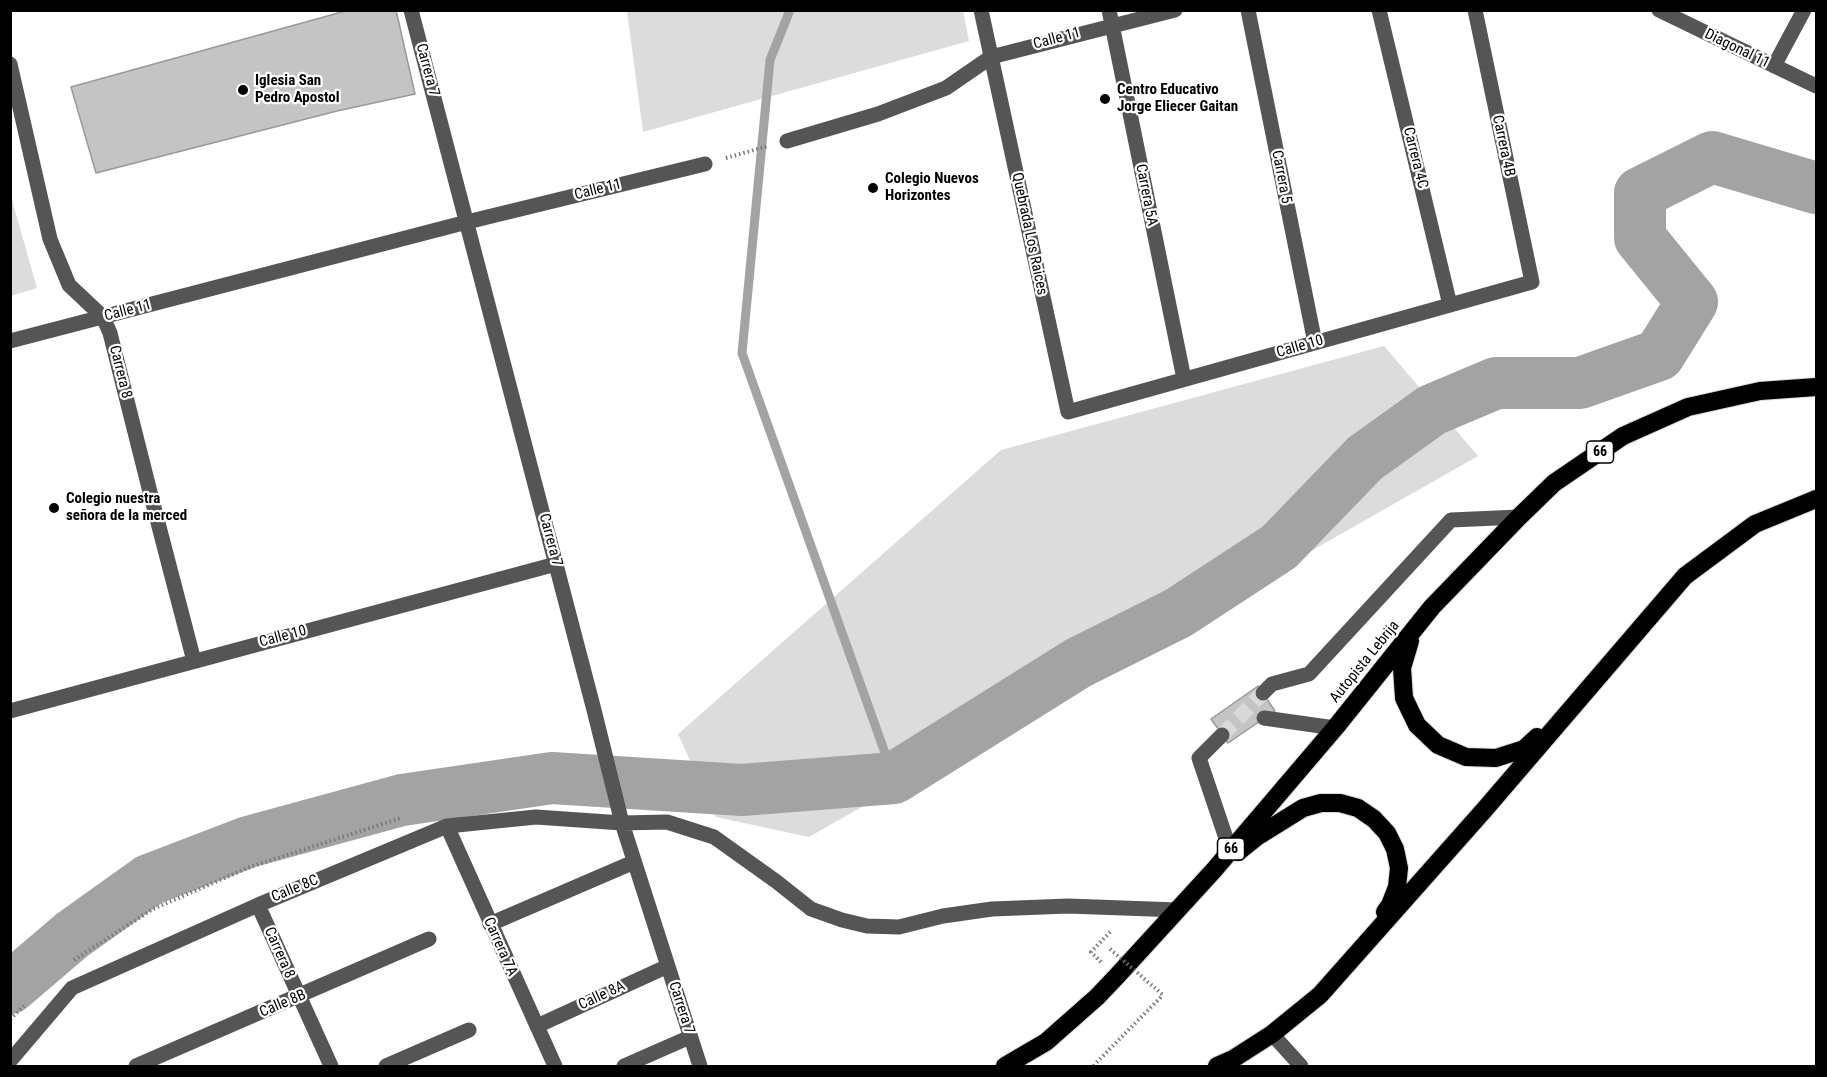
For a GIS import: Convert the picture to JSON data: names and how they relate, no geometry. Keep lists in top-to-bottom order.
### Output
{
  "streets": {
    "highway": ["66", "Autopista Lebrija"],
    "street": [
      "Calle 11",
      "Diagonal 11",
      "Carrera 7",
      "Carrera 4B",
      "Carrera 4C",
      "Carrera 5",
      "Carrera 5A",
      "Quebrada Los Raices",
      "Calle 10",
      "Carrera 8",
      "Calle 8C",
      "Carrera 7A",
      "Calle 8A",
      "Calle 8B"
    ]
  },
  "crossings": [
    ["Calle 11", "Carrera 7"],
    ["Calle 11", "Carrera 5A"],
    ["Calle 11", "Quebrada Los Raices"],
    ["Calle 11", "Carrera 8"],
    ["Carrera 7", "Calle 10"],
    ["Carrera 7", "Calle 8C"],
    ["Carrera 7", "Calle 8A"],
    ["Carrera 4B", "Calle 10"],
    ["Carrera 4C", "Calle 10"],
    ["Carrera 5", "Calle 10"],
    ["Carrera 5A", "Calle 10"],
    ["Quebrada Los Raices", "Calle 10"],
    ["Calle 10", "Carrera 8"],
    ["Carrera 8", "Calle 8C"],
    ["Carrera 8", "Calle 8B"],
    ["Autopista Lebrija", "Calle 8C"],
    ["Calle 8C", "Carrera 7A"],
    ["Carrera 7A", "Calle 8A"]
  ],
  "places": [
    "Iglesia San Pedro Apostol",
    "Centro Educativo Jorge Eliecer Gaitan",
    "Colegio Nuevos Horizontes",
    "Colegio nuestra señora de la merced"
  ]
}
